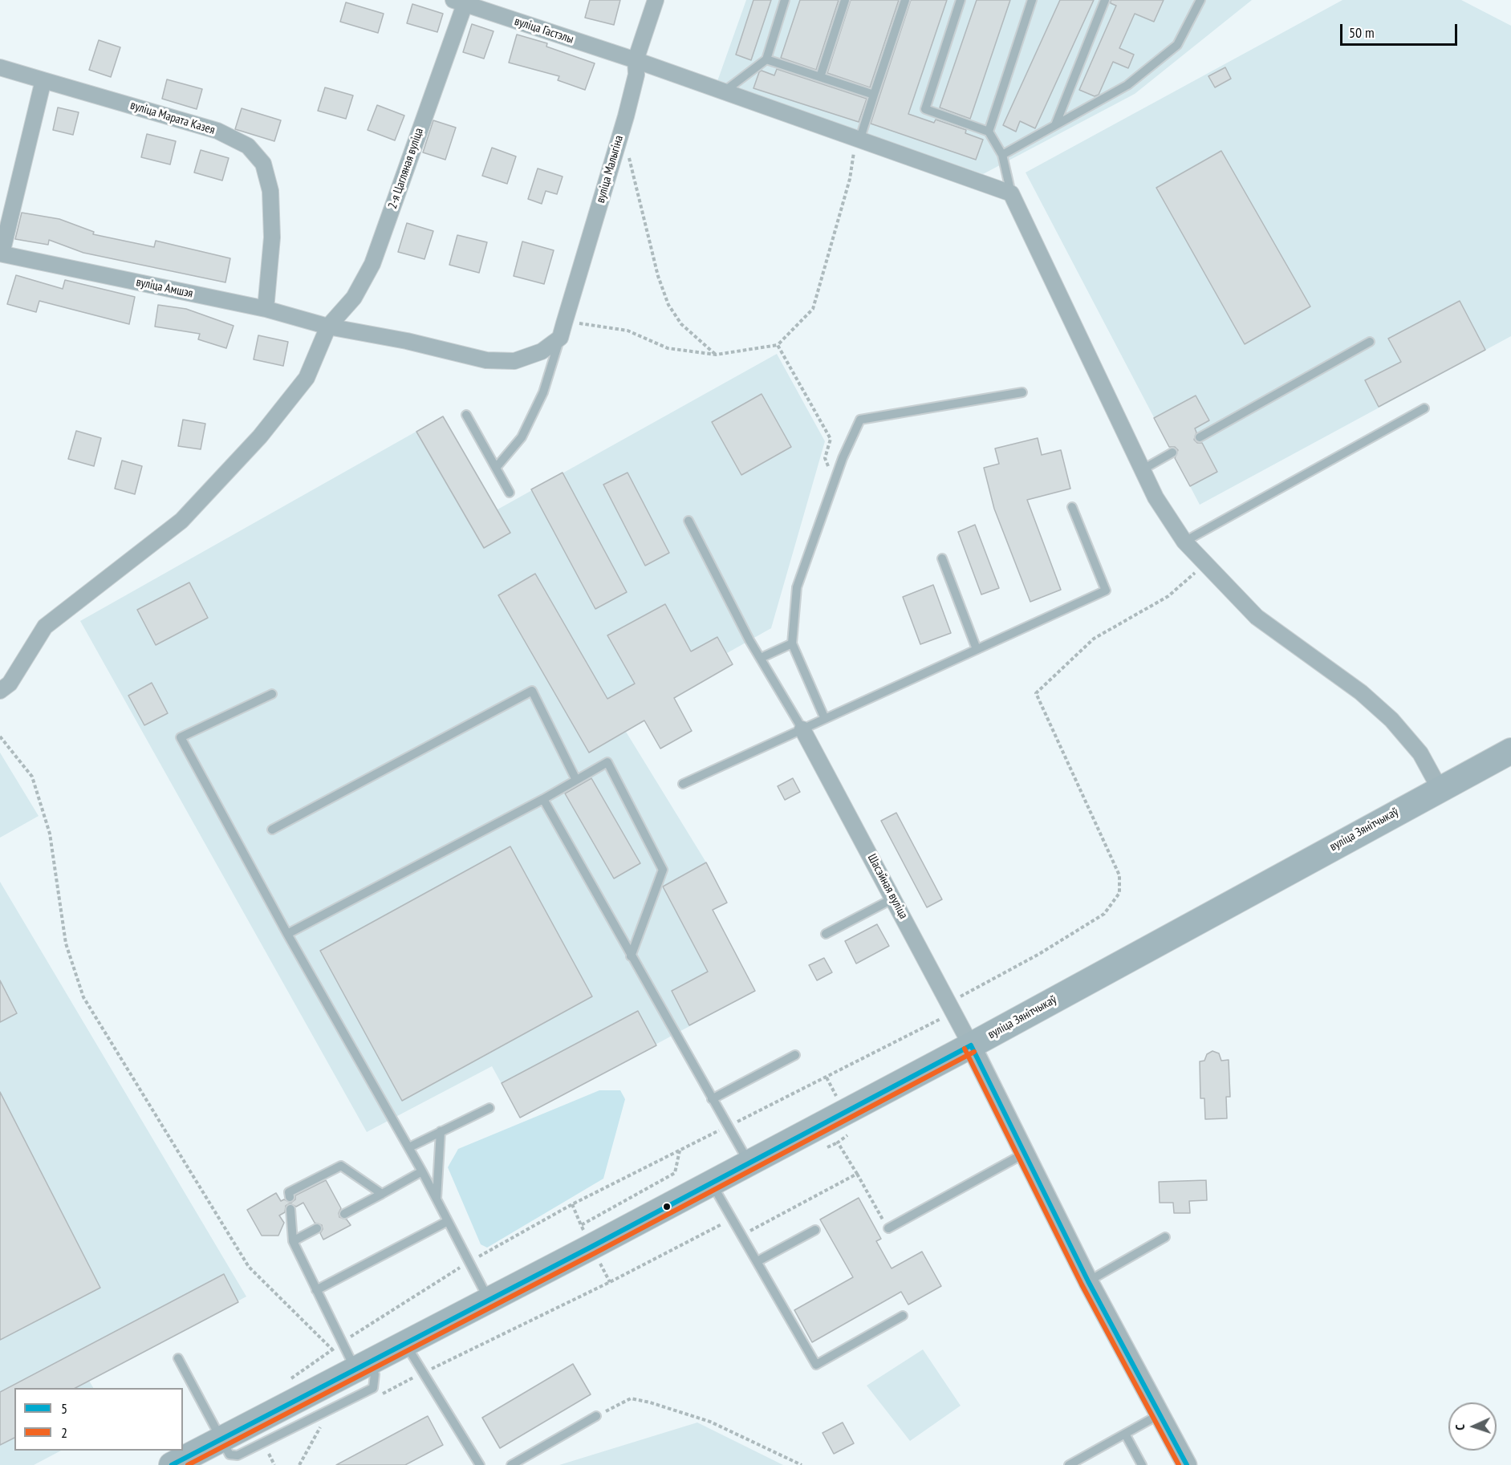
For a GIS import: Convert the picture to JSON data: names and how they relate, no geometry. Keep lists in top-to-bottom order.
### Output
{
  "streets": {
    "main road": ["вуліца Зянітчыкаў"],
    "street": [
      "вуліца Гастэлы",
      "вуліца Марата Казея",
      "2-я Цагляная вуліца",
      "вуліца Малыгіна",
      "вуліца Амшэя",
      "Шасэйная вуліца"
    ]
  },
  "crossings": [
    ["вуліца Гастэлы", "2-я Цагляная вуліца"],
    ["вуліца Гастэлы", "вуліца Малыгіна"],
    ["вуліца Марата Казея", "вуліца Амшэя"],
    ["2-я Цагляная вуліца", "вуліца Амшэя"],
    ["вуліца Малыгіна", "вуліца Амшэя"],
    ["вуліца Зянітчыкаў", "Шасэйная вуліца"]
  ],
  "lines": ["transit line 5", "transit line 2"],
  "legend": ["5", "2"],
  "scale_bar": "50 m",
  "north": "left"
}
